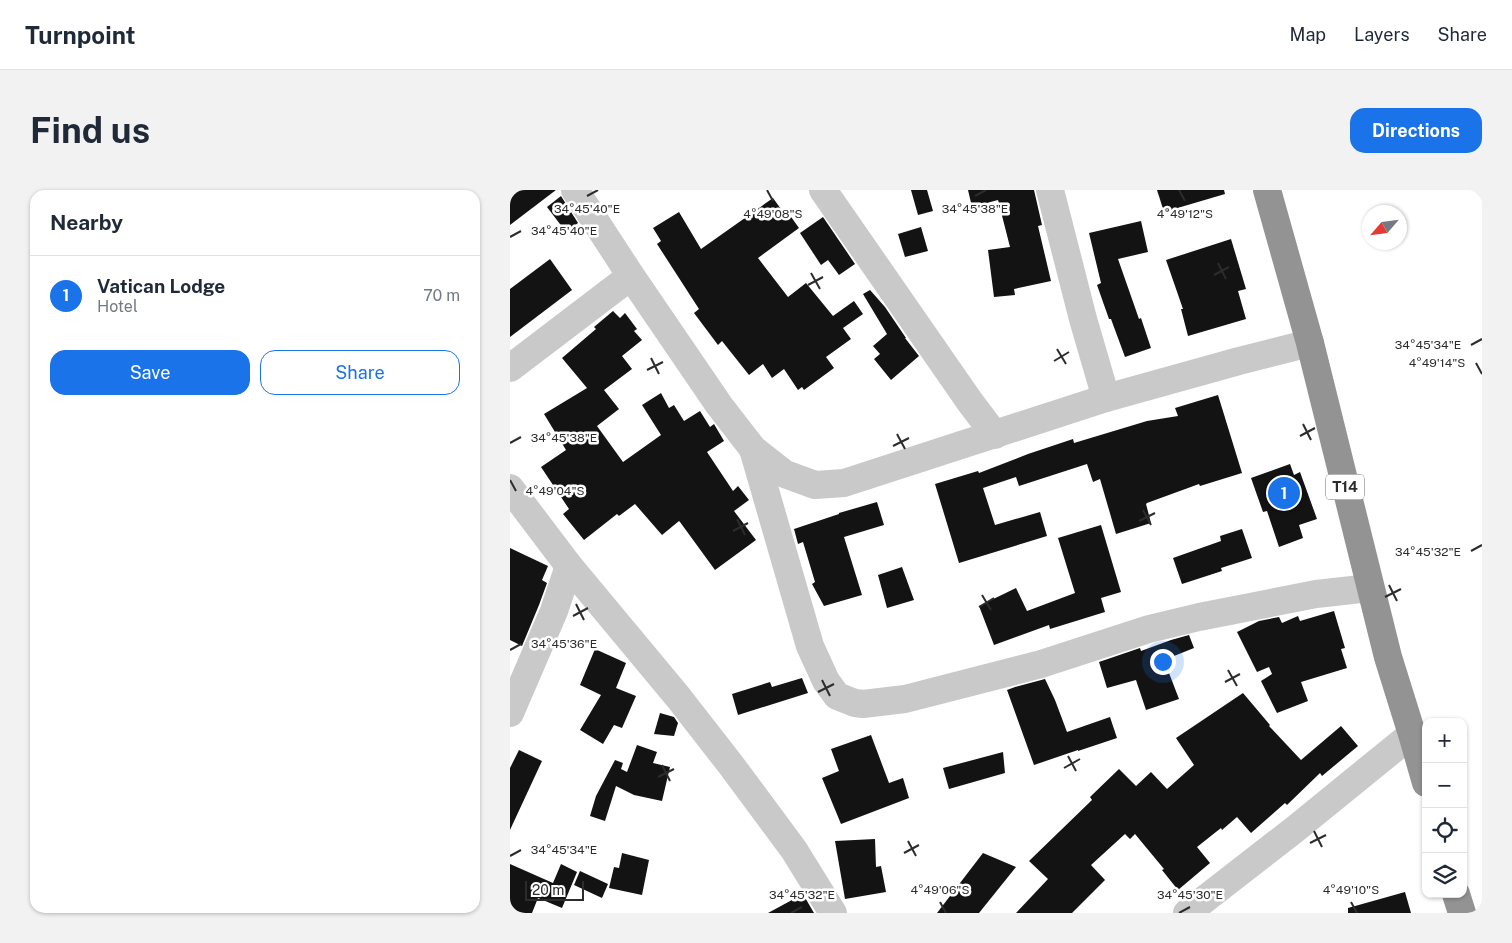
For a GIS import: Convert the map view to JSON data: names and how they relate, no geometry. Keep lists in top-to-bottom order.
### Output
{
  "streets": {
    "highway": ["T14"]
  },
  "scale_bar": "20 m",
  "north": "bottom left",
  "page": {
    "header": "Turnpoint",
    "nav": ["Map", "Layers", "Share"],
    "buttons": [
      "Directions",
      ["Save", "Share"]
    ],
    "title": "Find us",
    "heading": "Nearby",
    "list": [
      {
        "mark": "1",
        "name": "Vatican Lodge",
        "note": "Hotel",
        "value": "70 m"
      }
    ],
    "pins": "1",
    "map_buttons": ["+", "−"],
    "scale": "20 m"
  },
  "coordinates": [
    "34°45'40\"E",
    "34°45'38\"E",
    "4°49'08\"S",
    "4°49'12\"S",
    "34°45'34\"E",
    "4°49'14\"S",
    "4°49'04\"S",
    "34°45'32\"E",
    "34°45'36\"E",
    "4°49'06\"S",
    "4°49'10\"S",
    "34°45'30\"E"
  ]
}
